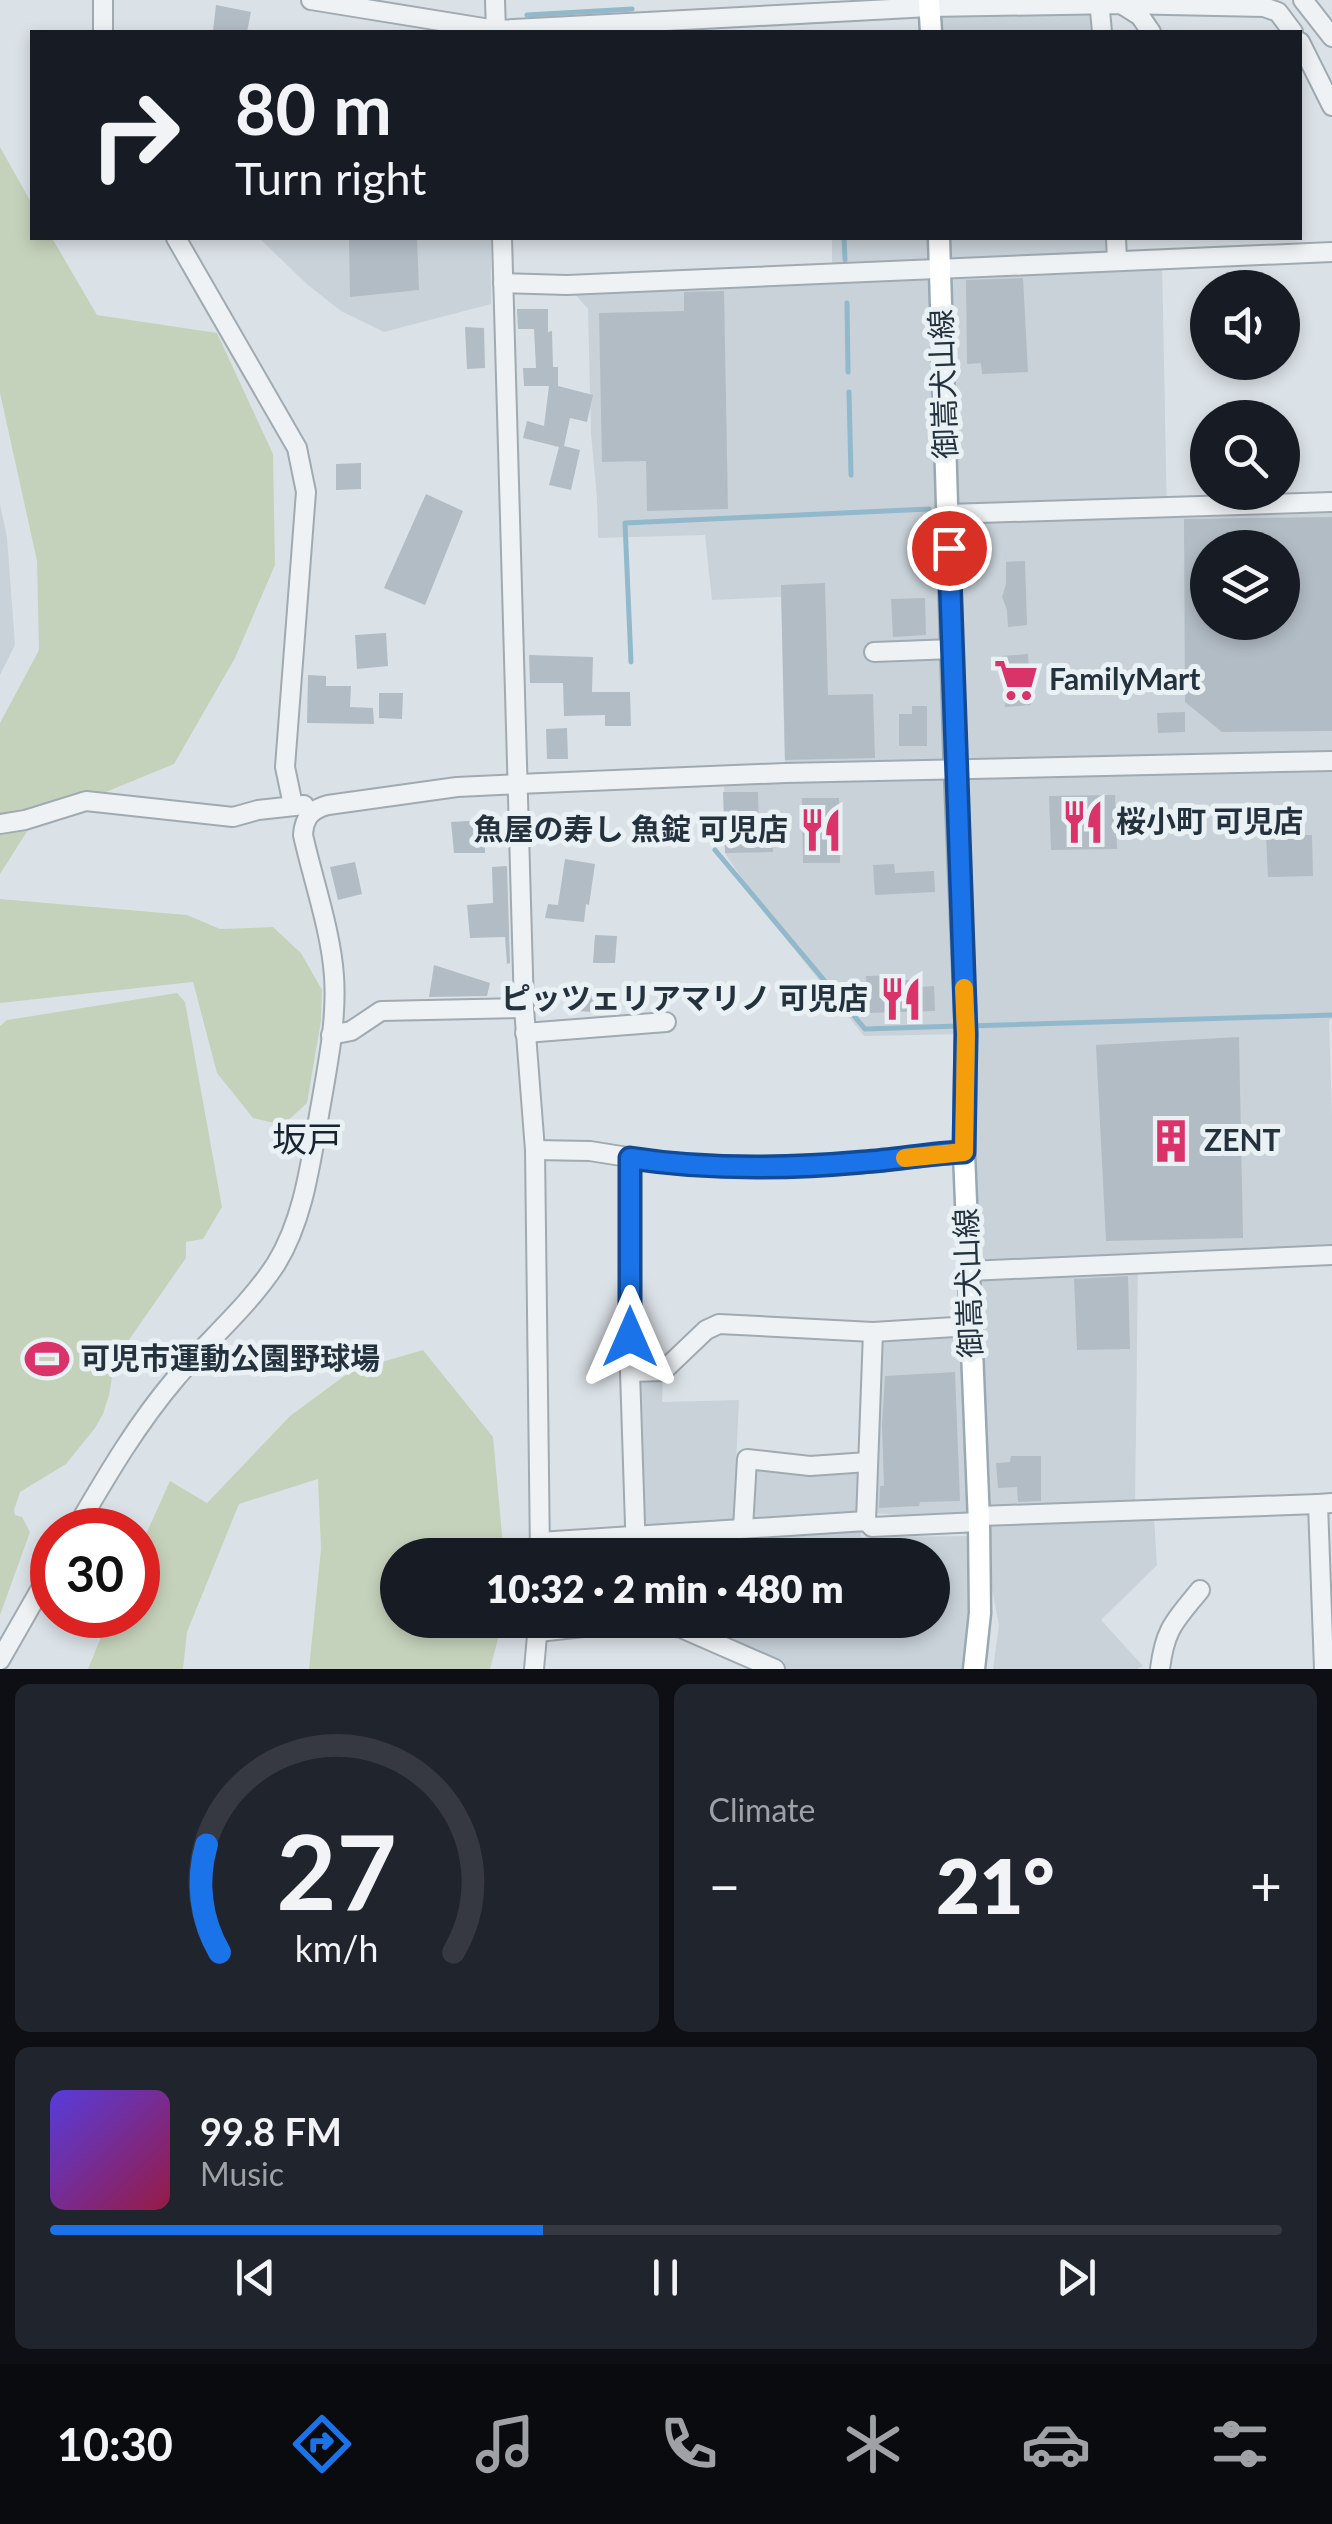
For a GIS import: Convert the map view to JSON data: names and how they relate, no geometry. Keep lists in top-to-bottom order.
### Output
{
  "streets": {
    "main road": ["御嵩犬山線"]
  },
  "districts": ["坂戸"],
  "places": {
    "supermarket": ["FamilyMart"],
    "restaurant": ["桜小町 可児店", "魚屋の寿し 魚錠 可児店", "ピッツェリアマリノ 可児店"],
    "building": ["ZENT"],
    "sports": ["可児市運動公園野球場"]
  },
  "page": {
    "turn": ["80 m", "Turn right"],
    "limit": "30",
    "trip": "10:32 · 2 min · 480 m",
    "tile": "Climate",
    "heat": ["−", "21°", "+"],
    "song": ["99.8 FM", "Music"],
    "tabs": "10:30",
    "gauge": ["27", "km/h"]
  }
}
